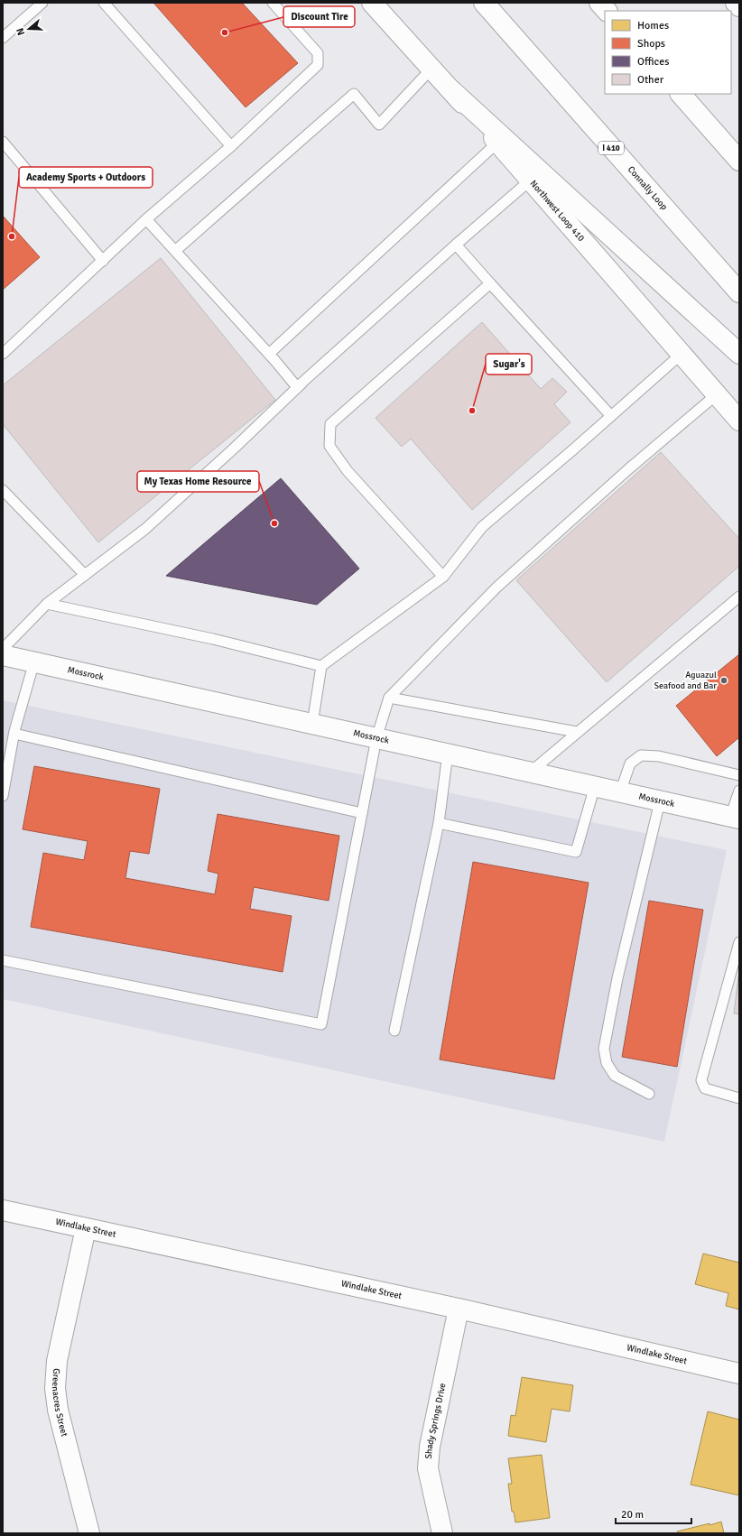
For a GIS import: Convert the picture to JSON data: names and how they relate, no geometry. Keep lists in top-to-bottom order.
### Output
{
  "streets": {
    "main road": [
      "I 410",
      "Connally Loop",
      "Northwest Loop 410",
      "Mossrock",
      "Windlake Street",
      "Greenacres Street",
      "Shady Springs Drive"
    ]
  },
  "crossings": [
    ["Windlake Street", "Greenacres Street"],
    ["Windlake Street", "Shady Springs Drive"]
  ],
  "places": [
    "Discount Tire",
    "Academy Sports + Outdoors",
    "Sugar's",
    "My Texas Home Resource",
    "Aguazul Seafood and Bar"
  ],
  "legend": [
    "Homes",
    "Shops",
    "Offices",
    "Other"
  ],
  "scale_bar": "20 m",
  "north": "left"
}
